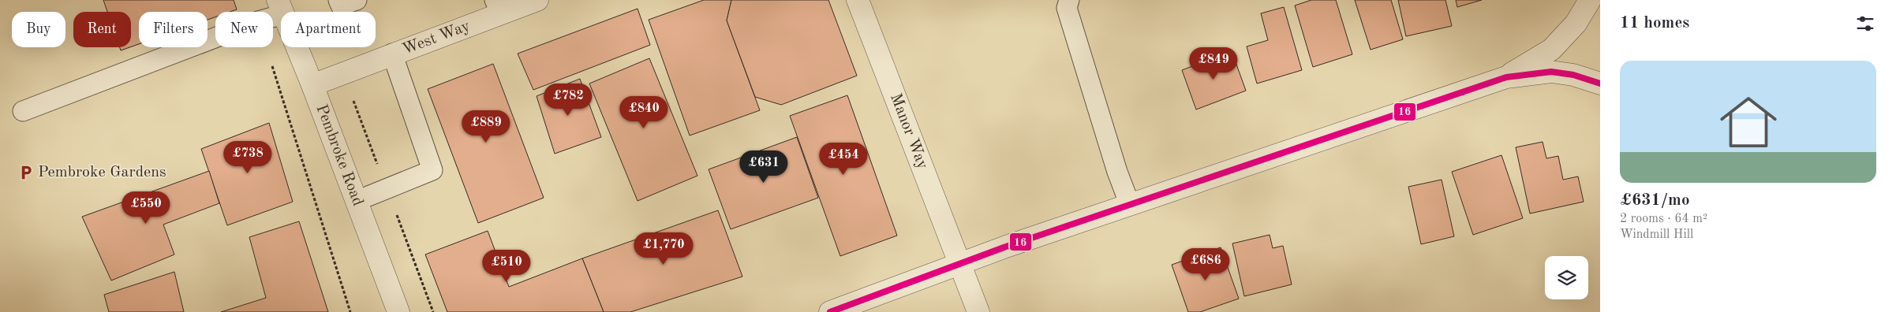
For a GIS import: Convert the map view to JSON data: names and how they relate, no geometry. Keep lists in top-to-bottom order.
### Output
{
  "streets": {
    "street": ["West Way", "Manor Way", "Pembroke Road"]
  },
  "crossings": [
    ["West Way", "Pembroke Road"]
  ],
  "places": {
    "parking": ["Pembroke Gardens"]
  },
  "lines": ["transit line 16"],
  "page": {
    "heading": "11 homes",
    "chip": [
      "Buy",
      "Rent",
      "Filters",
      "New",
      "Apartment"
    ],
    "price": [
      "£849",
      "£782",
      "£840",
      "£889",
      "£738",
      "£454",
      "£631",
      "£550",
      "£1,770",
      "£686",
      "£510"
    ],
    "list": [
      {
        "name": "£631/mo",
        "note": "2 rooms · 64 m² · Windmill Hill"
      }
    ]
  }
}
